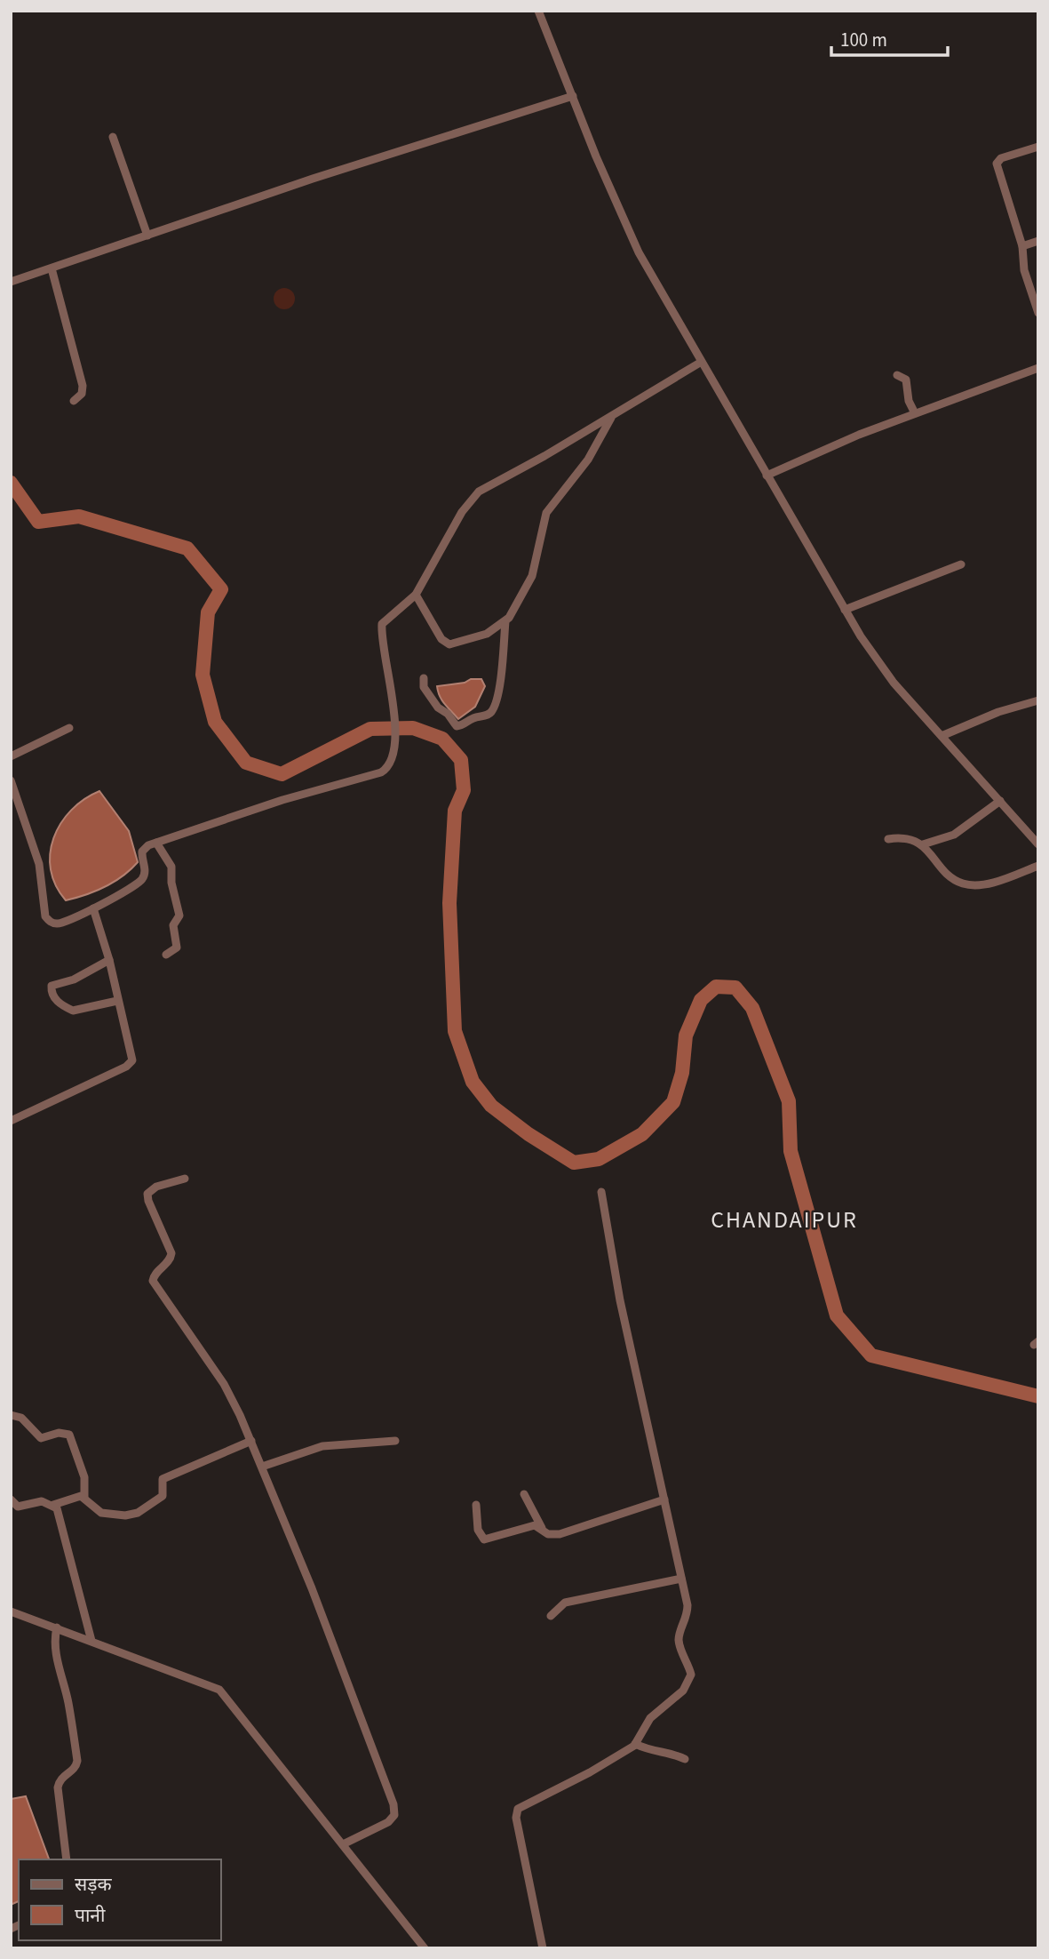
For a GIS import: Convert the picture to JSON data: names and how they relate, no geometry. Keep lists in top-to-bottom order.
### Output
{
  "districts": ["CHANDAIPUR"],
  "legend": ["सड़क", "पानी"],
  "scale_bar": "100 m"
}
